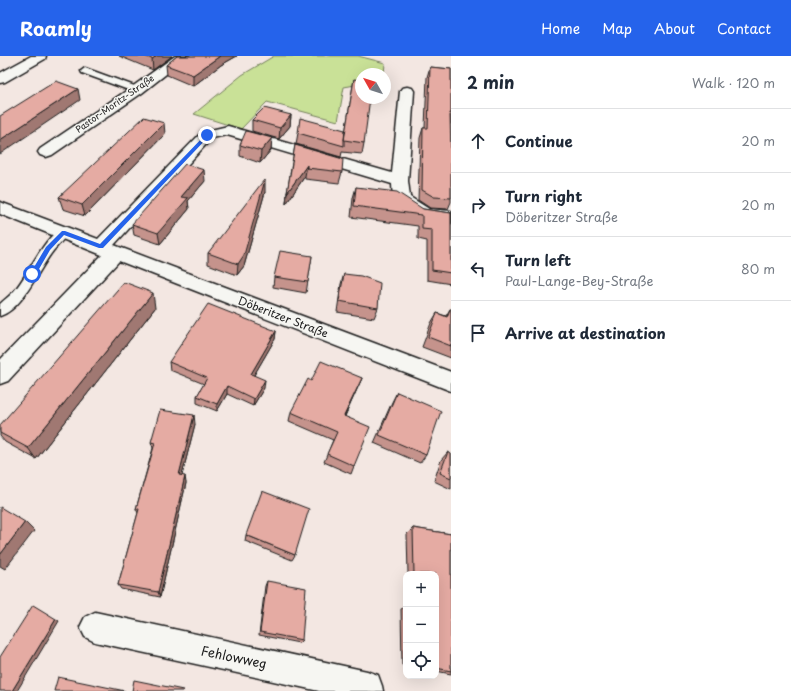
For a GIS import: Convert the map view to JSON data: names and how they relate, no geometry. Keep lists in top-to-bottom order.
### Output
{
  "streets": {
    "street": ["Pastor-Moritz-Straße", "Döberitzer Straße", "Fehlowweg"]
  },
  "north": "top left",
  "page": {
    "header": "Roamly",
    "nav": [
      "Home",
      "Map",
      "About",
      "Contact"
    ],
    "heading": ["2 min", "Walk · 120 m"],
    "list": [
      ["Continue", "20 m"],
      ["Turn right", "Döberitzer Straße", "20 m"],
      ["Turn left", "Paul-Lange-Bey-Straße", "80 m"],
      "Arrive at destination"
    ],
    "map_buttons": ["+", "−"]
  }
}
